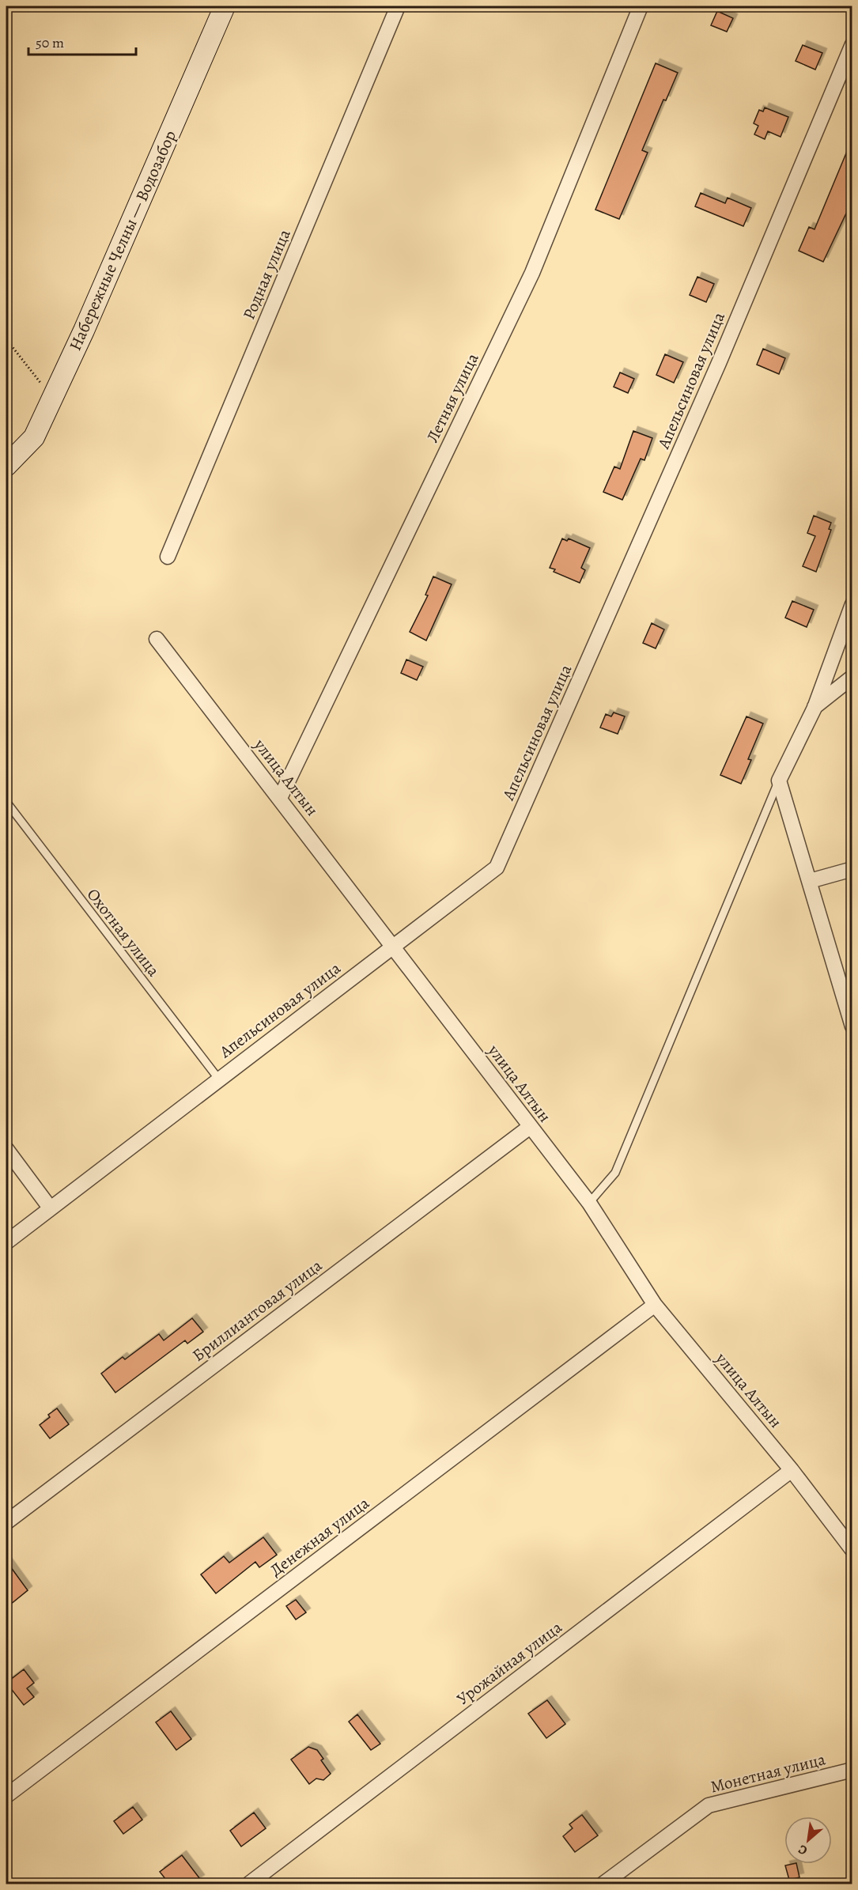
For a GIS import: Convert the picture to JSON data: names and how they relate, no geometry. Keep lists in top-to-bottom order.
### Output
{
  "streets": {
    "main road": ["Набережные Челны — Водозабор"],
    "street": [
      "Родная улица",
      "Апельсиновая улица",
      "Летняя улица",
      "улица Алтын",
      "Бриллиантовая улица",
      "Денежная улица",
      "Урожайная улица",
      "Монетная улица"
    ],
    "lane": ["Охотная улица"]
  },
  "crossings": [
    ["Апельсиновая улица", "улица Алтын"],
    ["Апельсиновая улица", "Охотная улица"],
    ["Летняя улица", "улица Алтын"],
    ["улица Алтын", "Бриллиантовая улица"],
    ["улица Алтын", "Денежная улица"],
    ["улица Алтын", "Урожайная улица"]
  ],
  "scale_bar": "50 m",
  "north": "bottom left"
}
